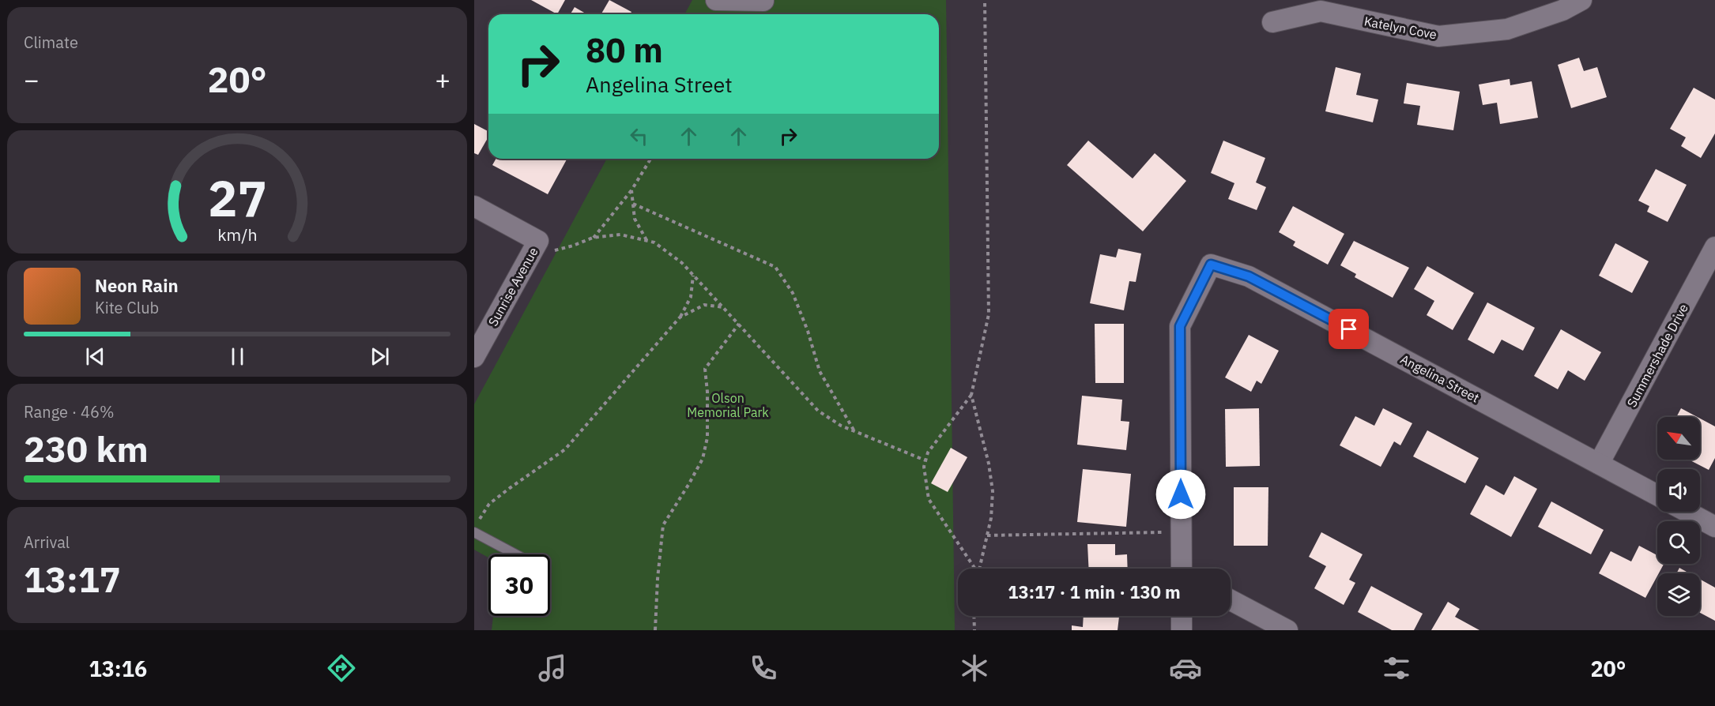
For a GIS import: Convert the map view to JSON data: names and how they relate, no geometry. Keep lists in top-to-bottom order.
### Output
{
  "streets": {
    "street": [
      "Katelyn Cove",
      "Sunrise Avenue",
      "Summershade Drive",
      "Angelina Street"
    ]
  },
  "crossings": [
    ["Summershade Drive", "Angelina Street"]
  ],
  "parks": ["Olson Memorial Park"],
  "north": "top left",
  "page": {
    "tile": [
      "Climate",
      ["Range · 46%", "230 km"],
      ["Arrival", "13:17"]
    ],
    "turn": ["80 m", "Angelina Street"],
    "heat": ["−", "20°", "+"],
    "song": ["Neon Rain", "Kite Club"],
    "limit": "30",
    "trip": "13:17 · 1 min · 130 m",
    "tabs": ["13:16", "20°"],
    "gauge": ["27", "km/h"]
  }
}
